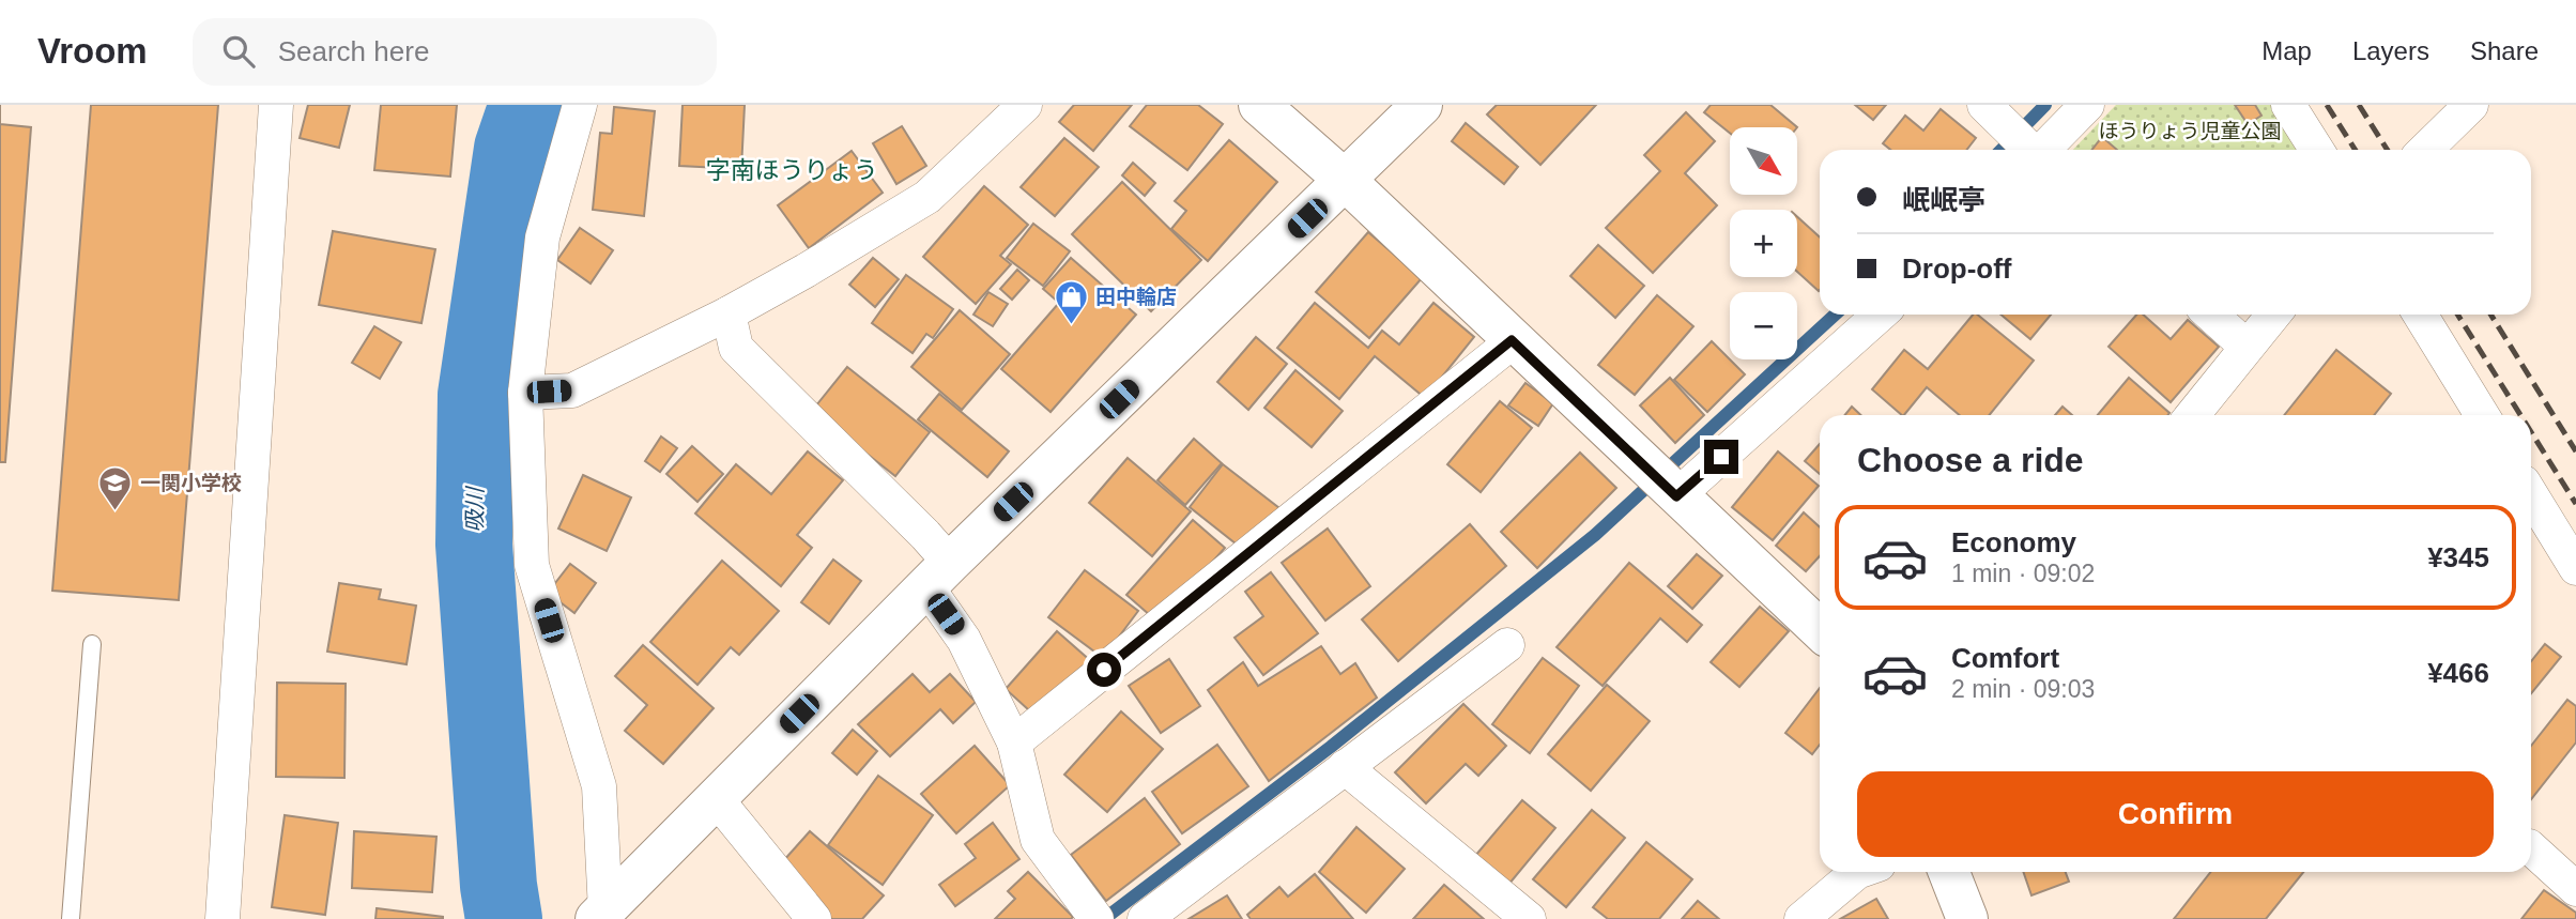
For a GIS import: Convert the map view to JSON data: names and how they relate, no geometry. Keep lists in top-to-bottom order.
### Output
{
  "districts": ["字南ほうりょう"],
  "water": ["吸川"],
  "parks": ["ほうりょう児童公園"],
  "places": {
    "shop": ["田中輪店"],
    "school or university": ["一関小学校"]
  },
  "north": "bottom right",
  "page": {
    "header": "Vroom",
    "search": "Search here",
    "nav": ["Map", "Layers", "Share"],
    "map_buttons": ["+", "−"],
    "banner": ["岷岷亭", "Drop-off"],
    "heading": "Choose a ride",
    "list": [
      {
        "name": "Economy",
        "note": "1 min · 09:02",
        "value": "¥345"
      },
      {
        "name": "Comfort",
        "note": "2 min · 09:03",
        "value": "¥466"
      }
    ],
    "buttons": "Confirm"
  }
}
